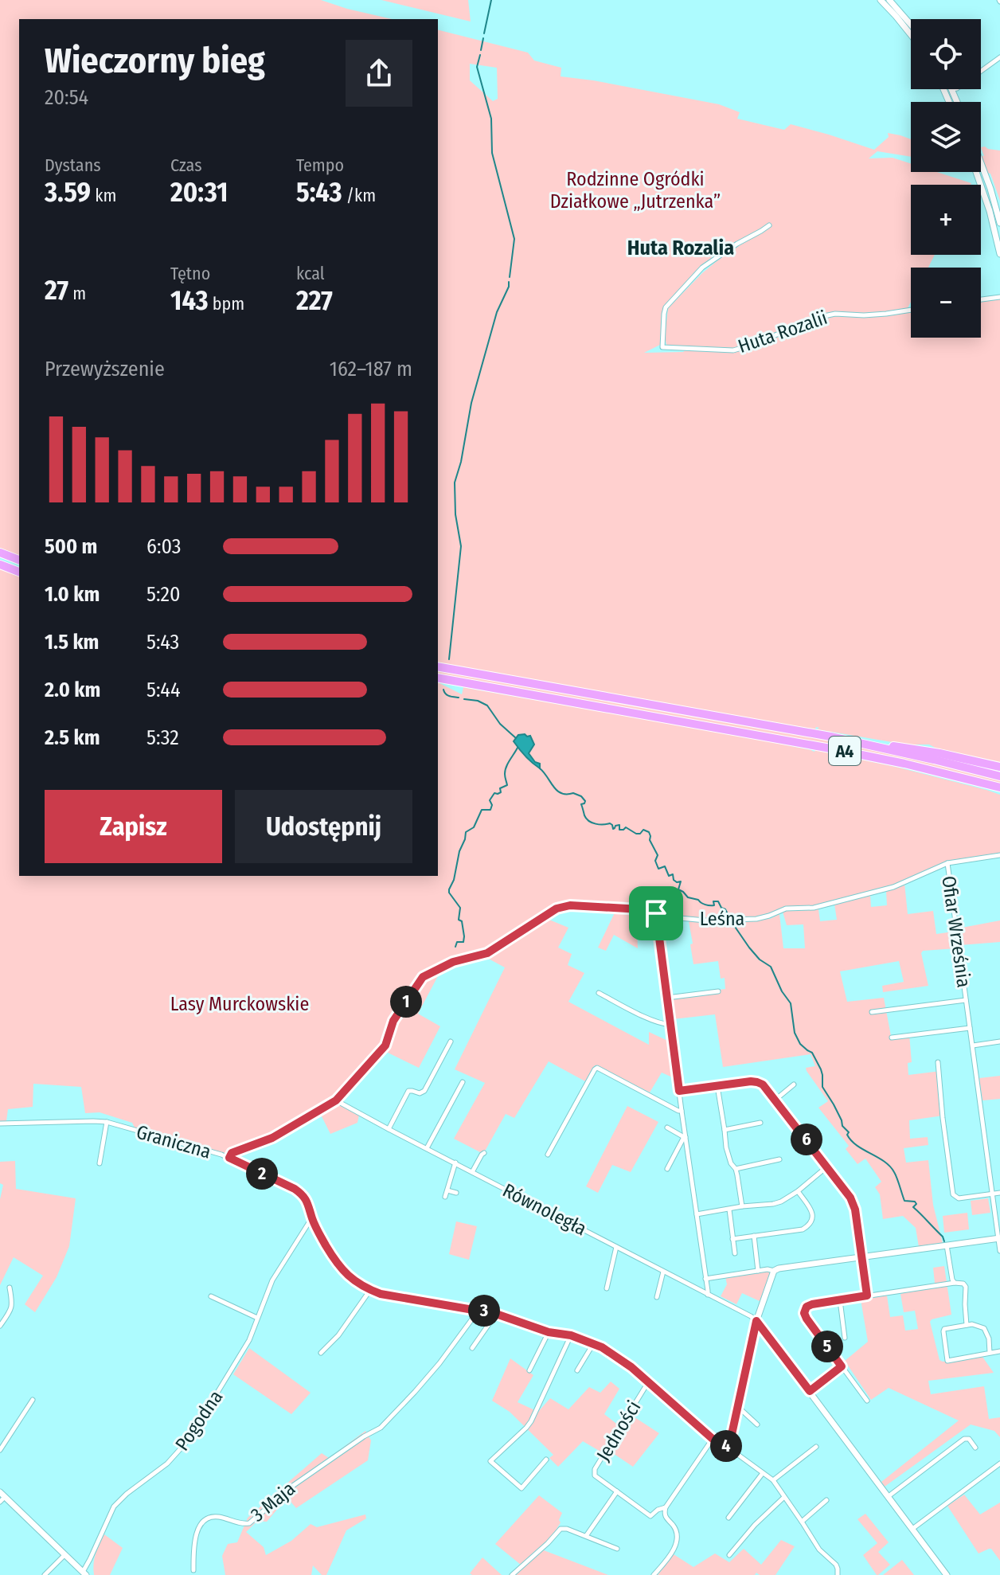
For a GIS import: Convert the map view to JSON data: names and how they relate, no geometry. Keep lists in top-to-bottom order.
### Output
{
  "streets": {
    "highway": ["A4"],
    "street": [
      "Huta Rozalii",
      "Leśna",
      "Ofiar Września",
      "Graniczna",
      "Równoległa",
      "Pogodna",
      "Jedności",
      "3 Maja"
    ]
  },
  "crossings": [
    ["Leśna", "Ofiar Września"],
    ["Leśna", "Graniczna"],
    ["Leśna", "Równoległa"],
    ["Graniczna", "Pogodna"],
    ["Graniczna", "Jedności"],
    ["Graniczna", "3 Maja"]
  ],
  "districts": ["Huta Rozalia"],
  "parks": ["Rodzinne Ogródki Działkowe „Jutrzenka”", "Lasy Murckowskie"],
  "page": {
    "map_buttons": ["+", "−"],
    "heading": ["Wieczorny bieg", "20:54"],
    "stats": [
      ["Dystans", "3.59 km"],
      ["Czas", "20:31"],
      ["Tempo", "5:43 /km"],
      ["27 m"],
      ["Tętno", "143 bpm"],
      ["kcal", "227"]
    ],
    "chart": ["Przewyższenie", "162–187 m"],
    "list": [
      {
        "name": "500 m",
        "note": "6:03"
      },
      {
        "name": "1.0 km",
        "note": "5:20"
      },
      {
        "name": "1.5 km",
        "note": "5:43"
      },
      {
        "name": "2.0 km",
        "note": "5:44"
      },
      {
        "name": "2.5 km",
        "note": "5:32"
      }
    ],
    "buttons": ["Zapisz", "Udostępnij"],
    "pins": [
      "1",
      "6",
      "2",
      "3",
      "5",
      "4"
    ]
  }
}
